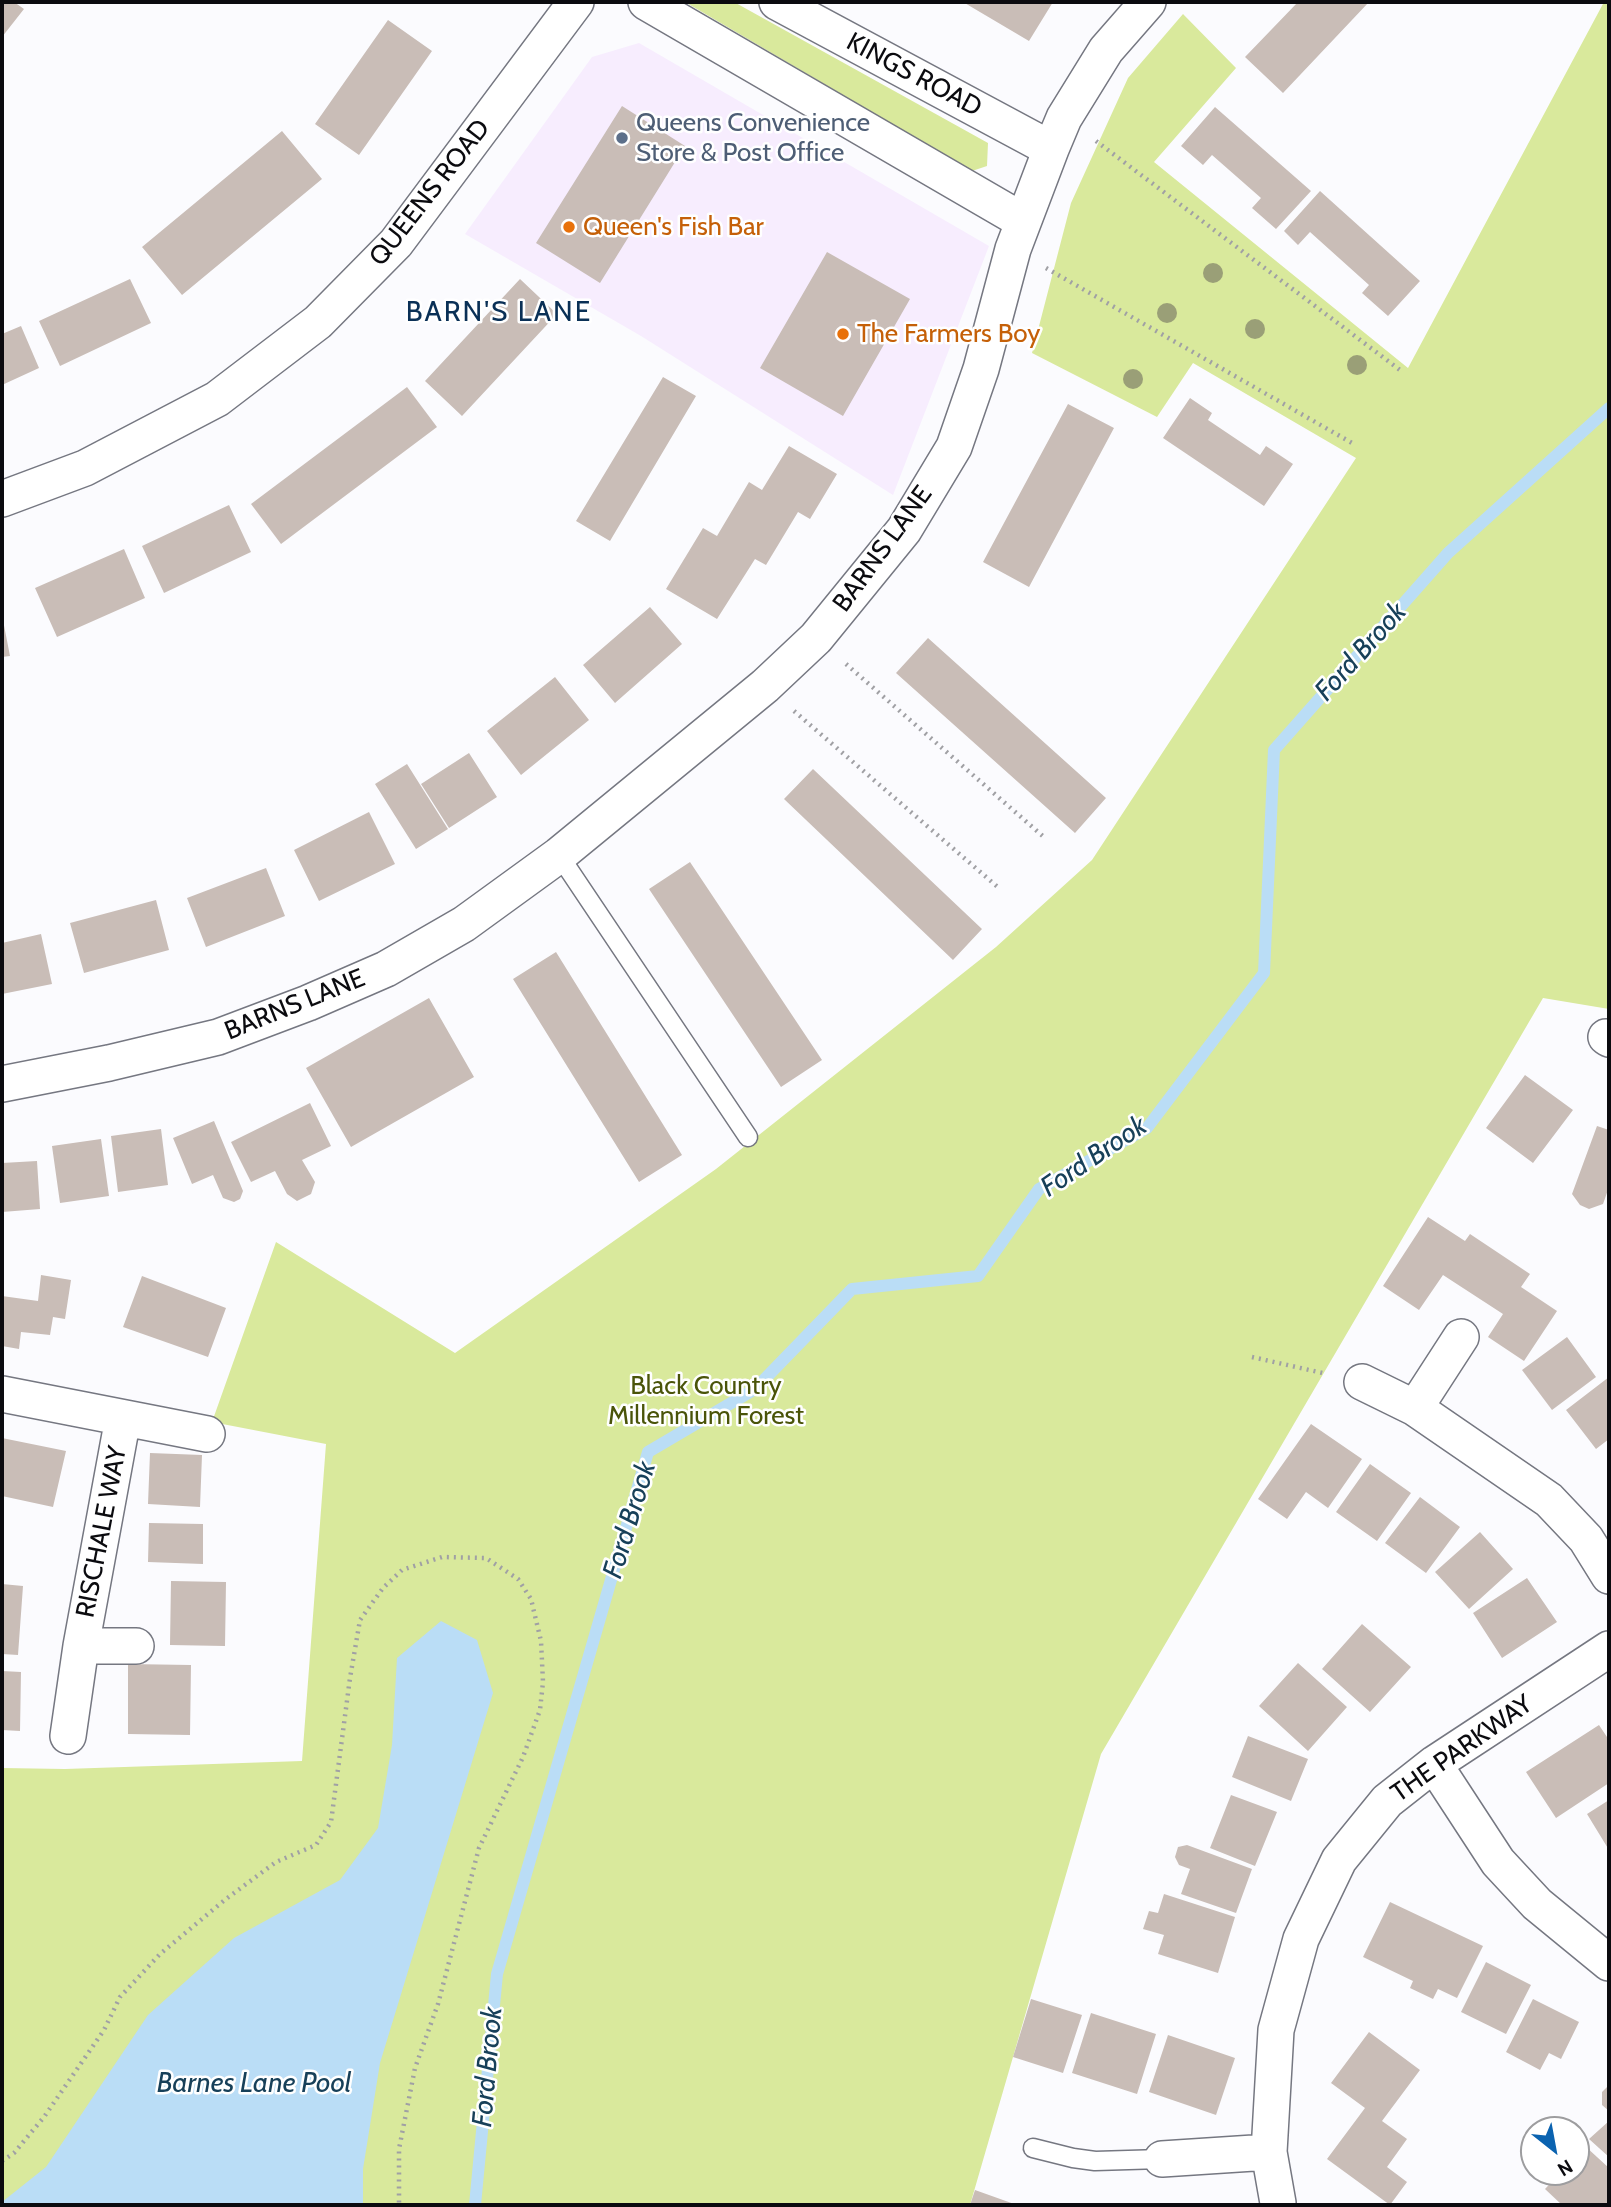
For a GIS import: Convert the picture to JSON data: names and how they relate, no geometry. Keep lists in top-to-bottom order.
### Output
{
  "streets": {
    "street": [
      "KINGS ROAD",
      "QUEENS ROAD",
      "BARNS LANE",
      "RISCHALE WAY",
      "THE PARKWAY"
    ]
  },
  "crossings": [
    ["KINGS ROAD", "BARNS LANE"]
  ],
  "districts": ["BARN'S LANE"],
  "water": ["Ford Brook", "Barnes Lane Pool"],
  "parks": ["Black Country Millennium Forest"],
  "places": ["Queens Convenience Store & Post Office", "Queen's Fish Bar", "The Farmers Boy"],
  "north": "bottom right"
}
